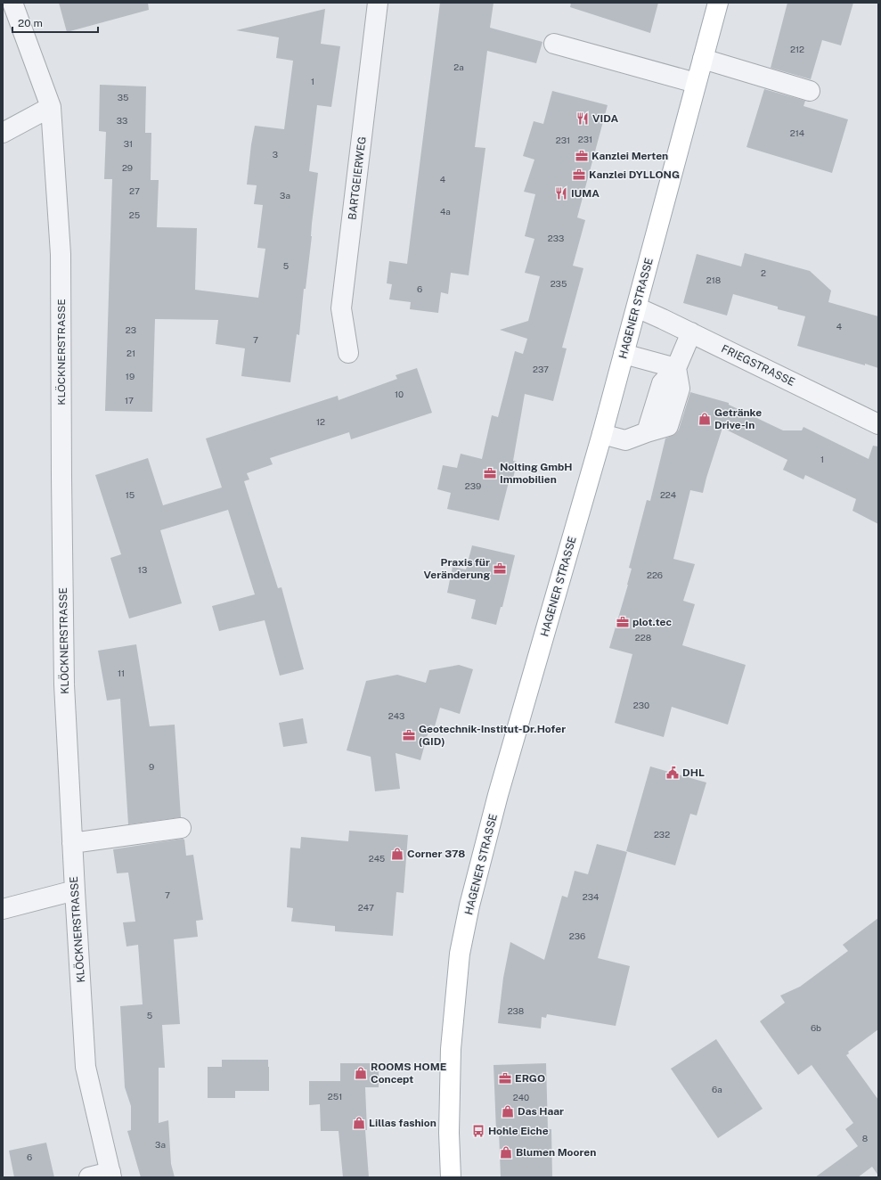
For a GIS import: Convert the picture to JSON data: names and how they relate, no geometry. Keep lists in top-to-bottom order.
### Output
{
  "streets": {
    "main road": ["HAGENER STRASSE"],
    "street": ["BARTGEIERWEG", "KLÖCKNERSTRASSE", "FRIEGSTRASSE"]
  },
  "crossings": [
    ["HAGENER STRASSE", "FRIEGSTRASSE"]
  ],
  "places": {
    "restaurant": ["VIDA", "IUMA"],
    "office": [
      "Kanzlei Merten",
      "Kanzlei DYLLONG",
      "Nolting GmbH Immobilien",
      "Praxis für Veränderung",
      "plot.tec",
      "Geotechnik-Institut-Dr.Hofer (GID)",
      "ERGO"
    ],
    "shop": [
      "Getränke Drive-In",
      "Corner 378",
      "ROOMS HOME Concept",
      "Das Haar",
      "Lillas fashion",
      "Blumen Mooren"
    ],
    "public building": ["DHL"],
    "bus stop": ["Hohle Eiche"]
  },
  "house_numbers": [
    "212",
    "2a",
    "1",
    "35",
    "33",
    "214",
    "231",
    "231",
    "31",
    "3",
    "29",
    "4",
    "27",
    "3a",
    "4a",
    "25",
    "233",
    "5",
    "2",
    "218",
    "235",
    "6",
    "4",
    "23",
    "7",
    "21",
    "237",
    "19",
    "10",
    "17",
    "12",
    "1",
    "239",
    "15",
    "224",
    "13",
    "226",
    "228",
    "11",
    "230",
    "243",
    "9",
    "232",
    "245",
    "7",
    "234",
    "247",
    "236",
    "238",
    "5",
    "6b",
    "6a",
    "251",
    "240",
    "8",
    "3a",
    "6"
  ],
  "scale_bar": "20 m"
}
